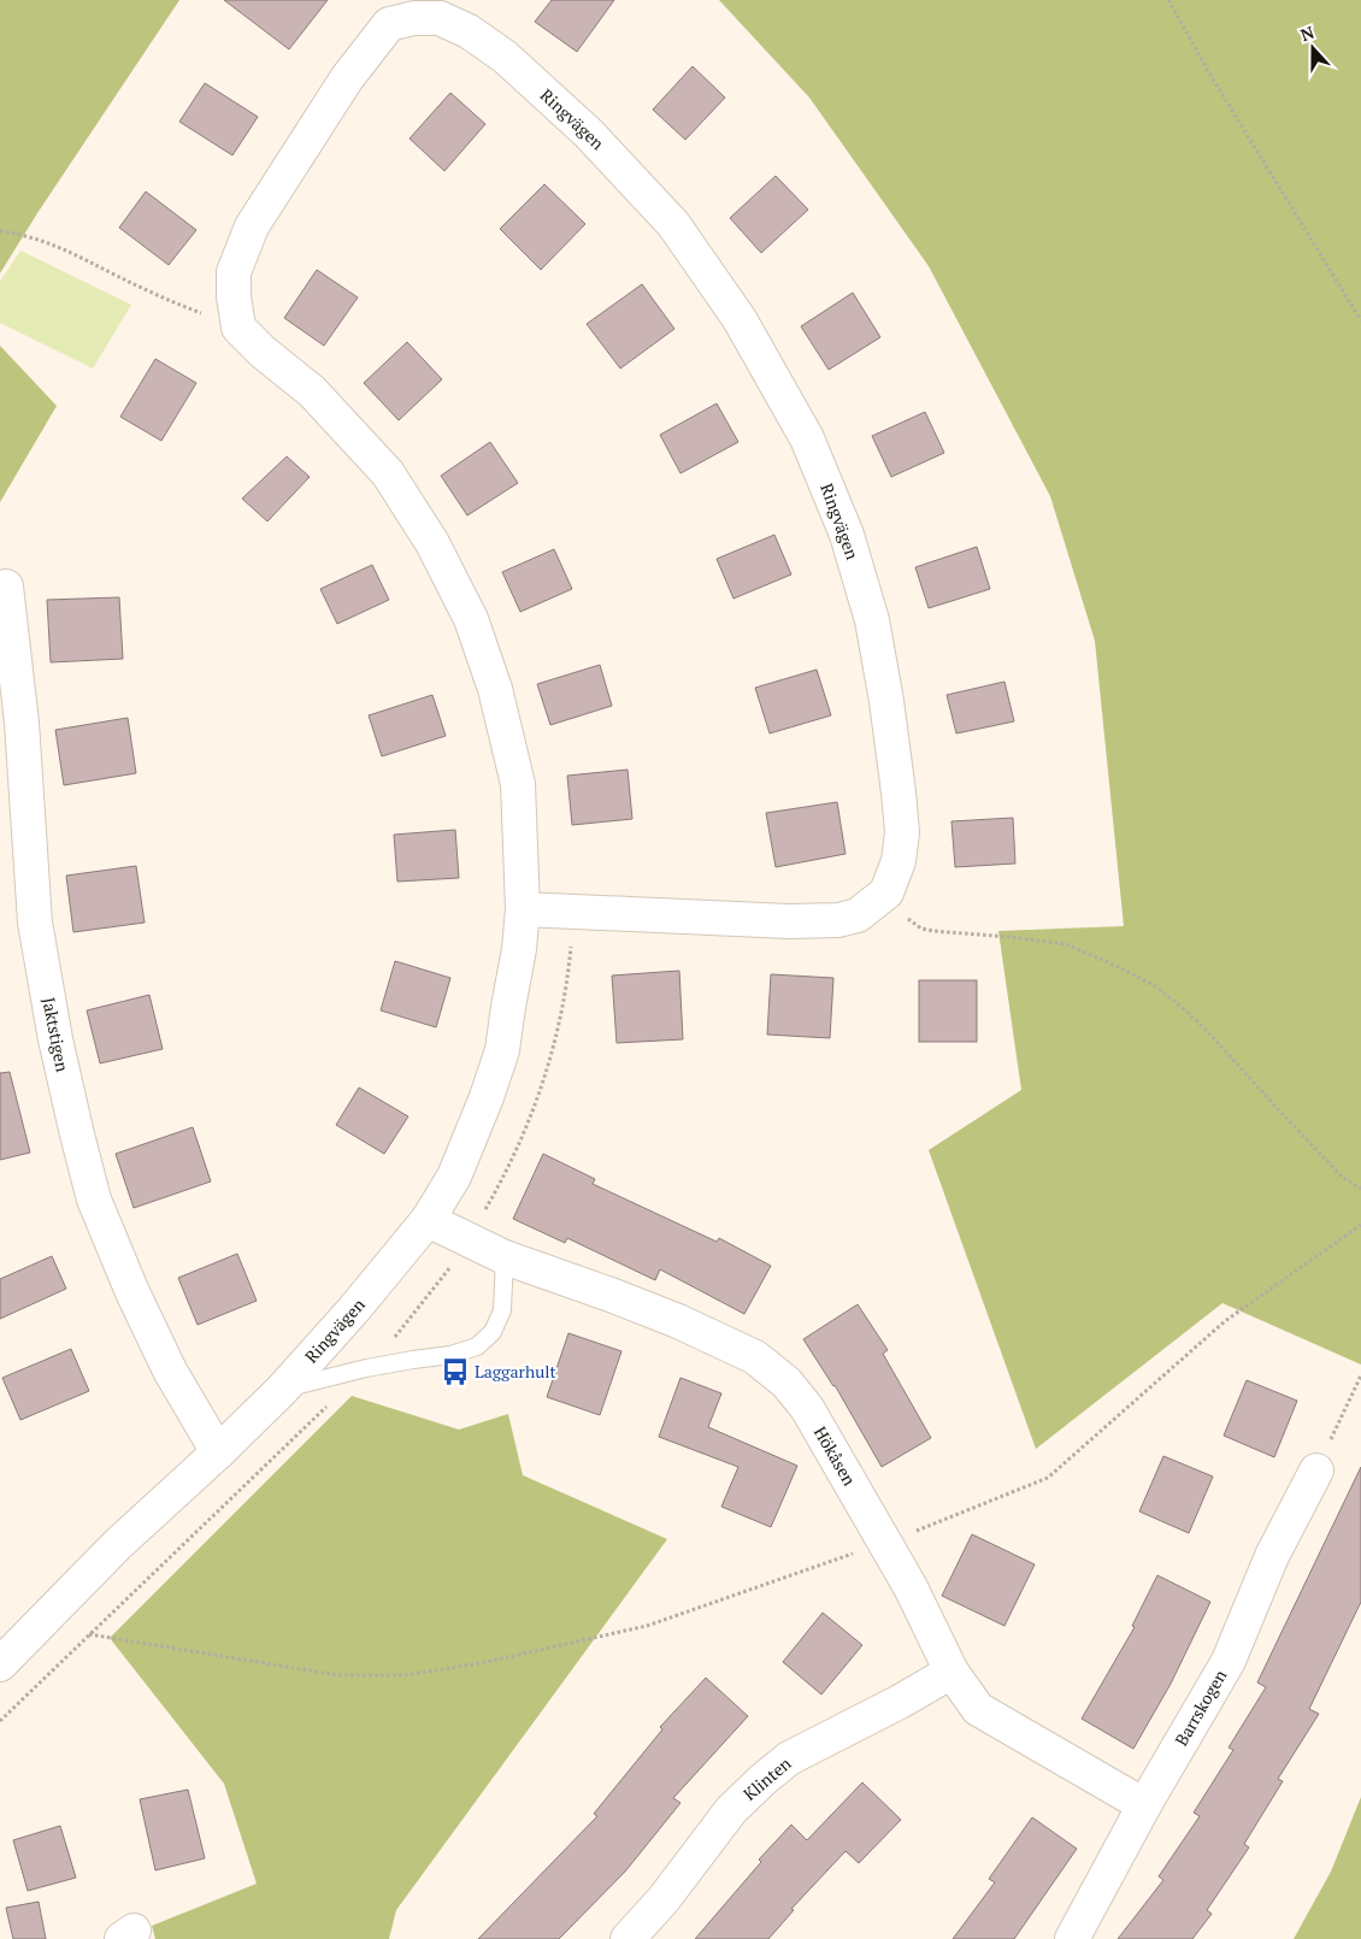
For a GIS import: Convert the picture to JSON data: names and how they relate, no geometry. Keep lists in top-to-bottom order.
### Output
{
  "streets": {
    "street": [
      "Ringvägen",
      "Jaktstigen",
      "Hökåsen",
      "Barrskogen",
      "Klinten"
    ]
  },
  "crossings": [
    ["Ringvägen", "Jaktstigen"],
    ["Ringvägen", "Hökåsen"],
    ["Hökåsen", "Barrskogen"],
    ["Hökåsen", "Klinten"]
  ],
  "places": {
    "bus stop": ["Laggarhult"]
  },
  "north": "top"
}
